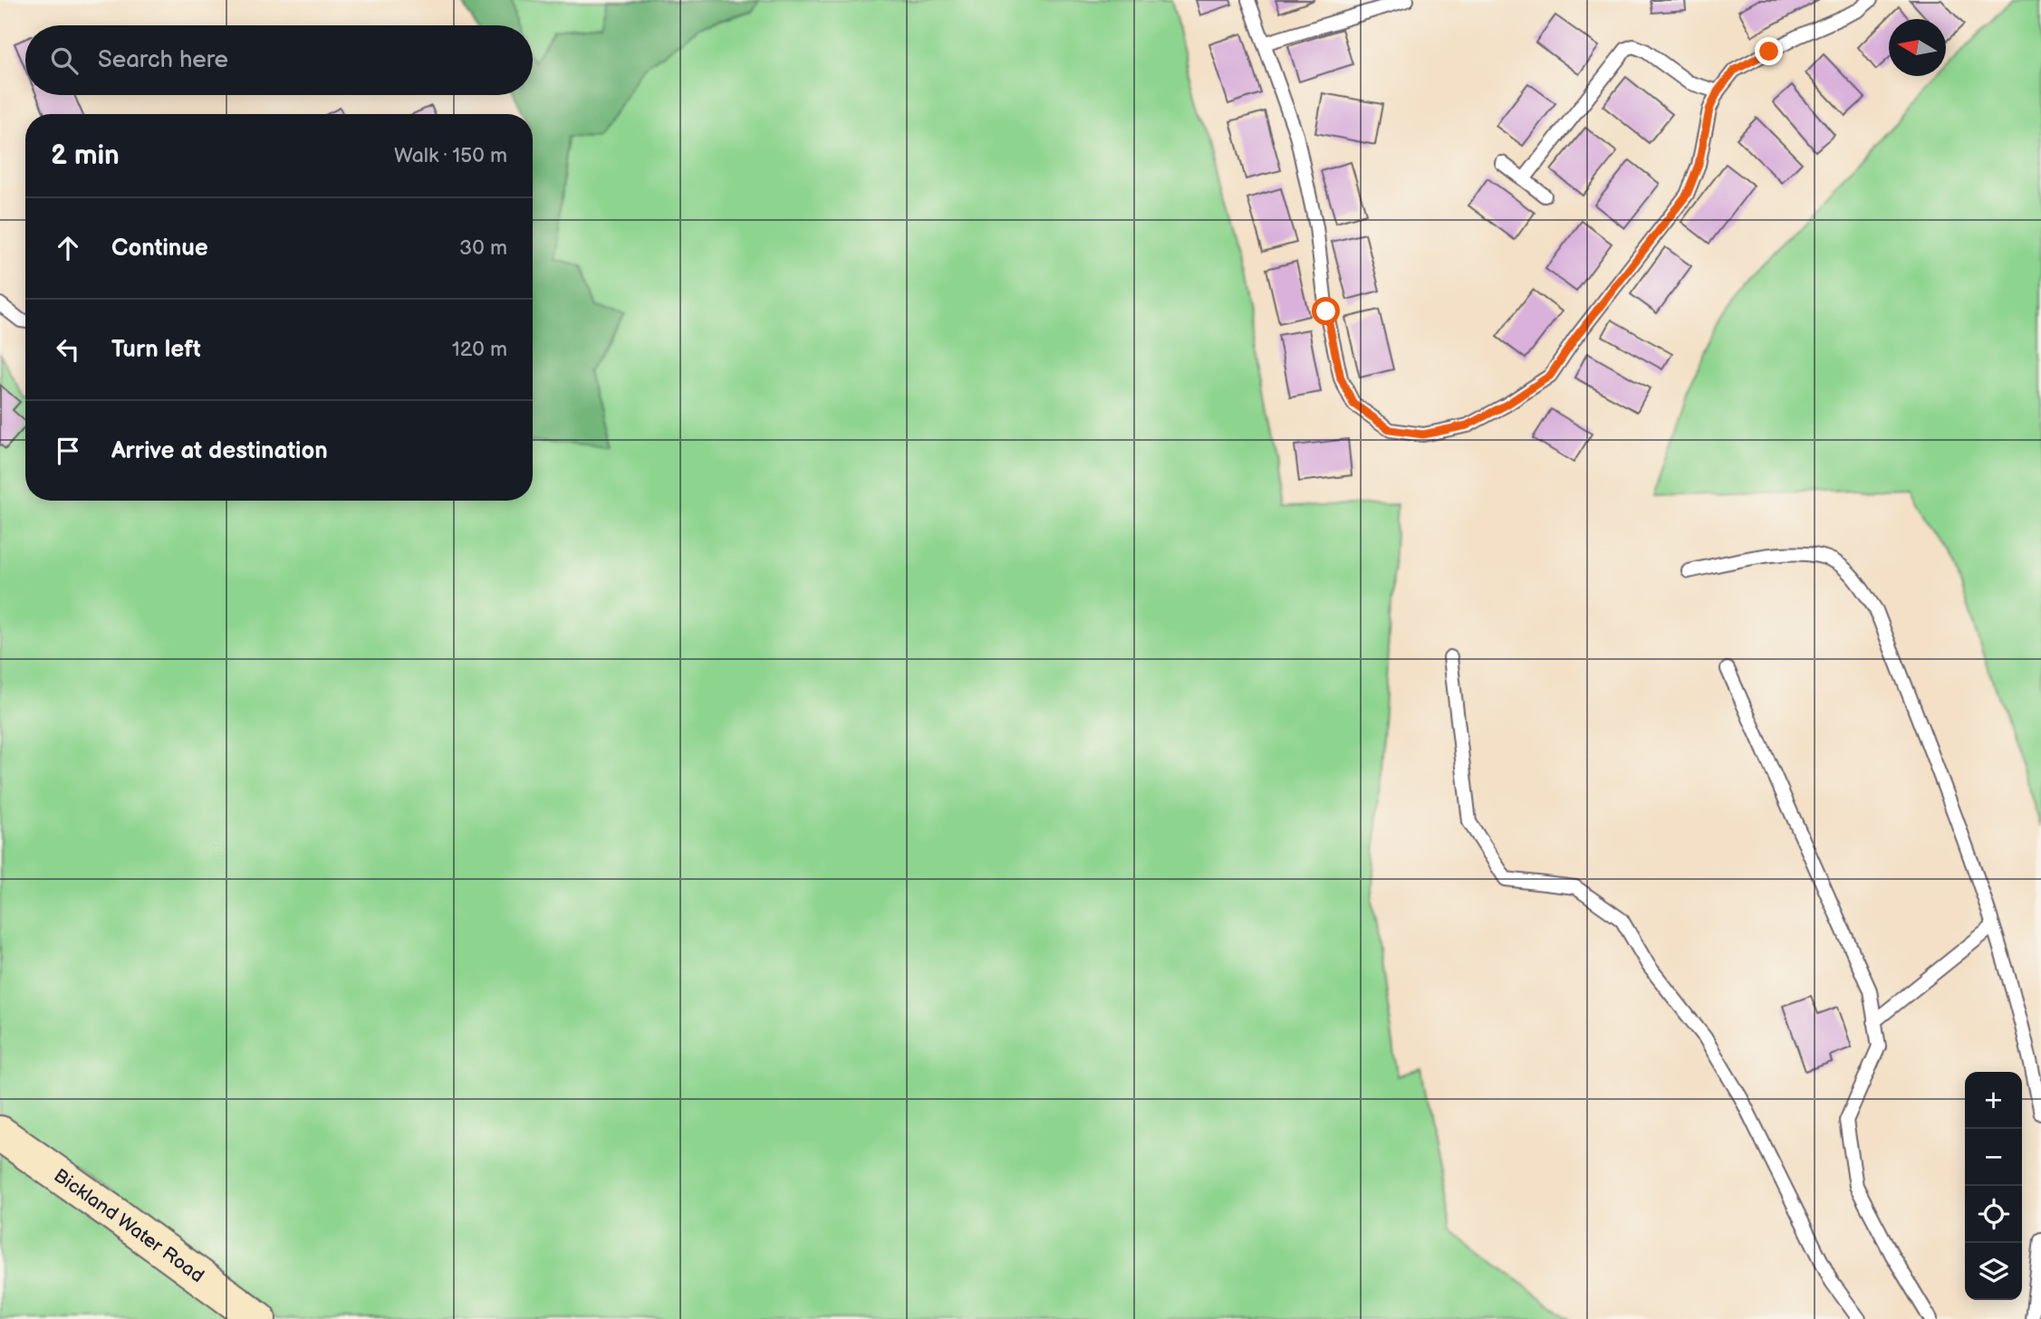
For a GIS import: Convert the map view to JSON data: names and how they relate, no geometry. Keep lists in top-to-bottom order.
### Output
{
  "streets": {
    "street": ["Bickland Water Road"]
  },
  "north": "left",
  "page": {
    "search": "Search here",
    "heading": ["2 min", "Walk · 150 m"],
    "list": [
      ["Continue", "30 m"],
      ["Turn left", "120 m"],
      "Arrive at destination"
    ],
    "map_buttons": ["+", "−"]
  }
}
